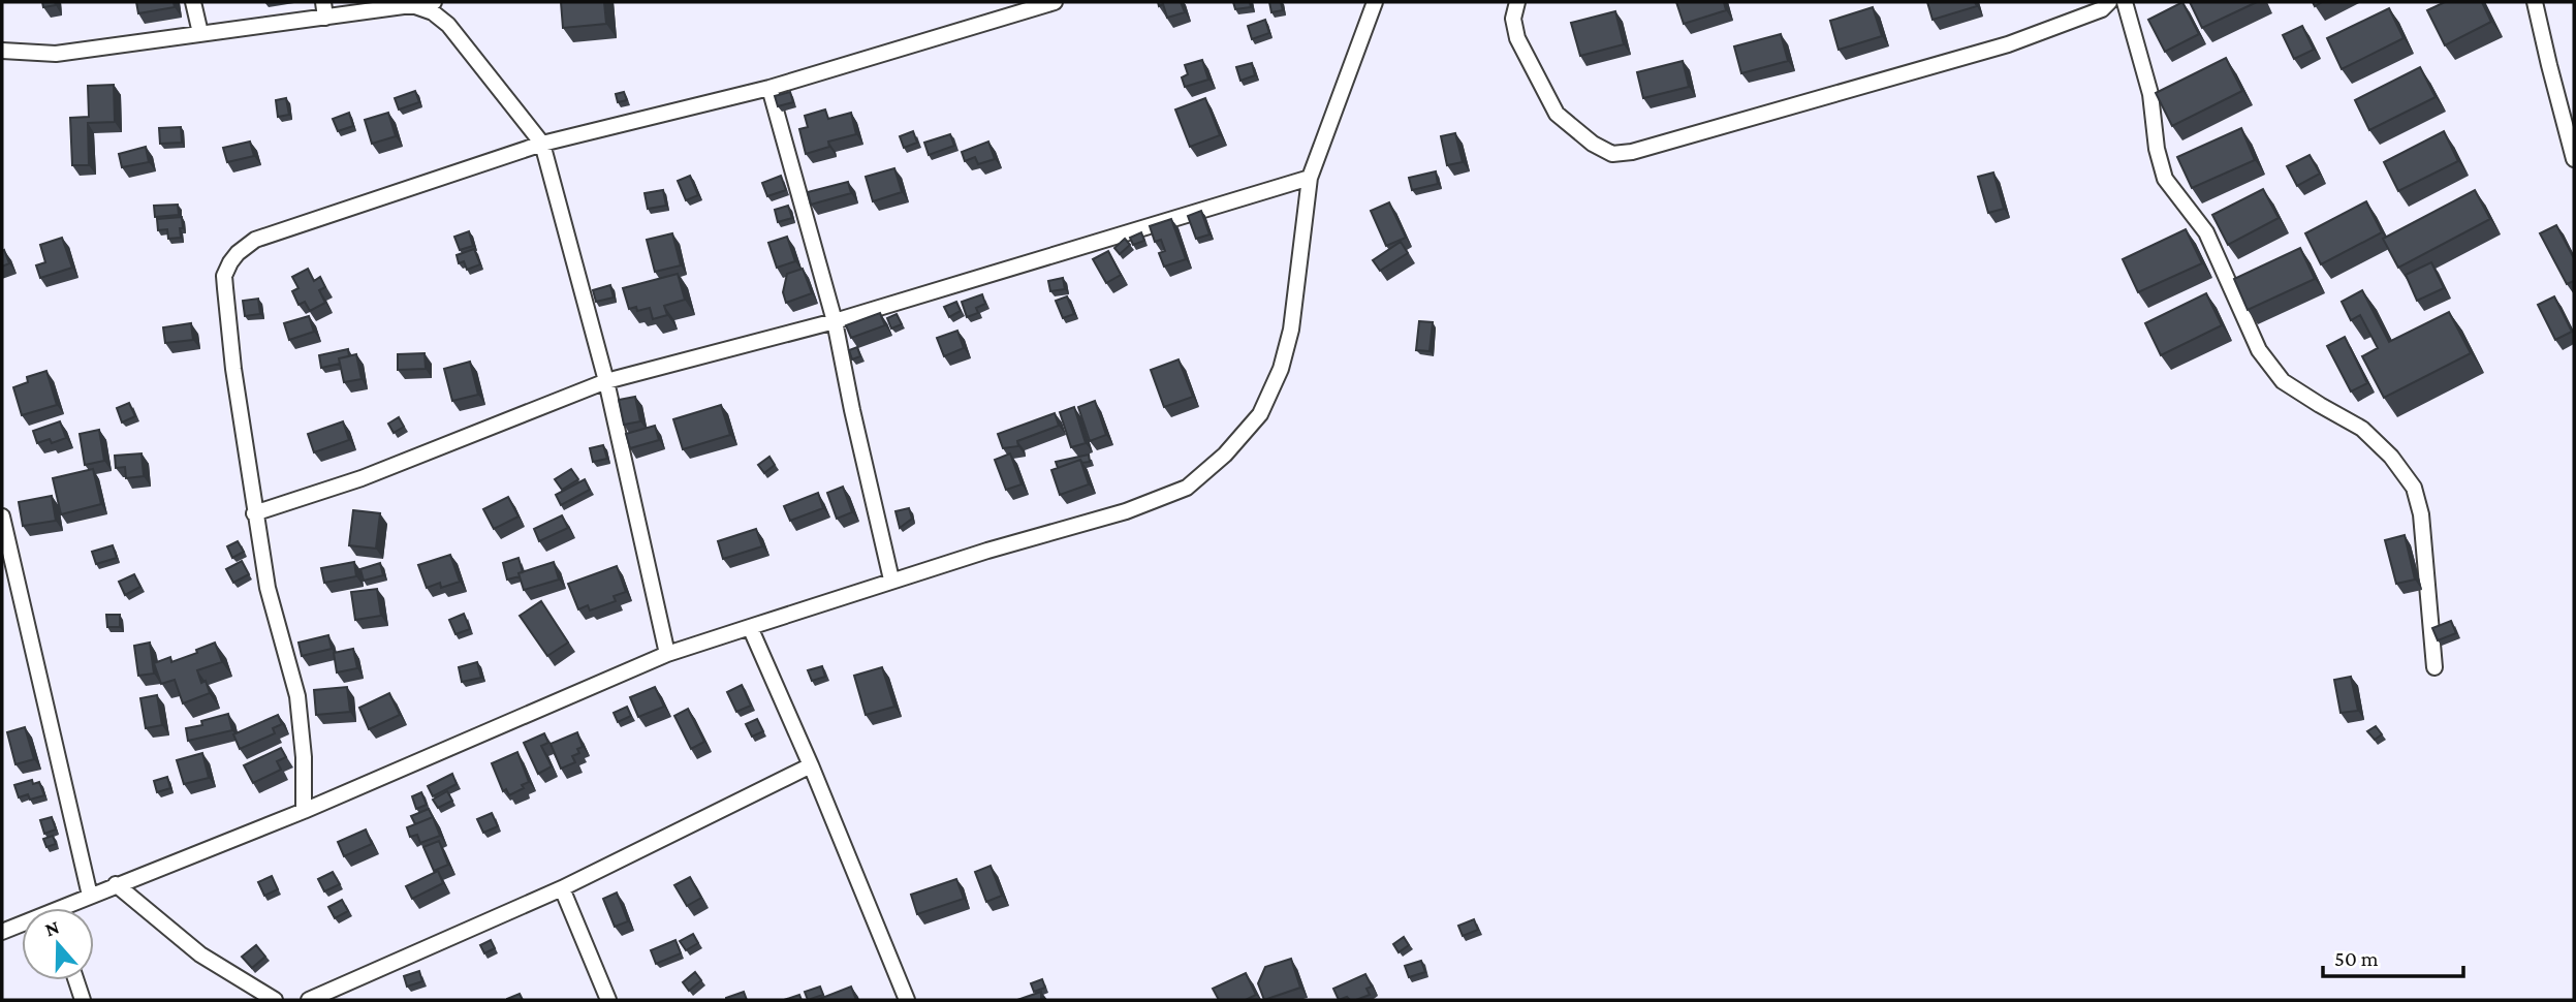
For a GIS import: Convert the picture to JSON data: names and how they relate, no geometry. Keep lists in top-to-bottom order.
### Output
{
  "scale_bar": "50 m",
  "north": "top"
}
